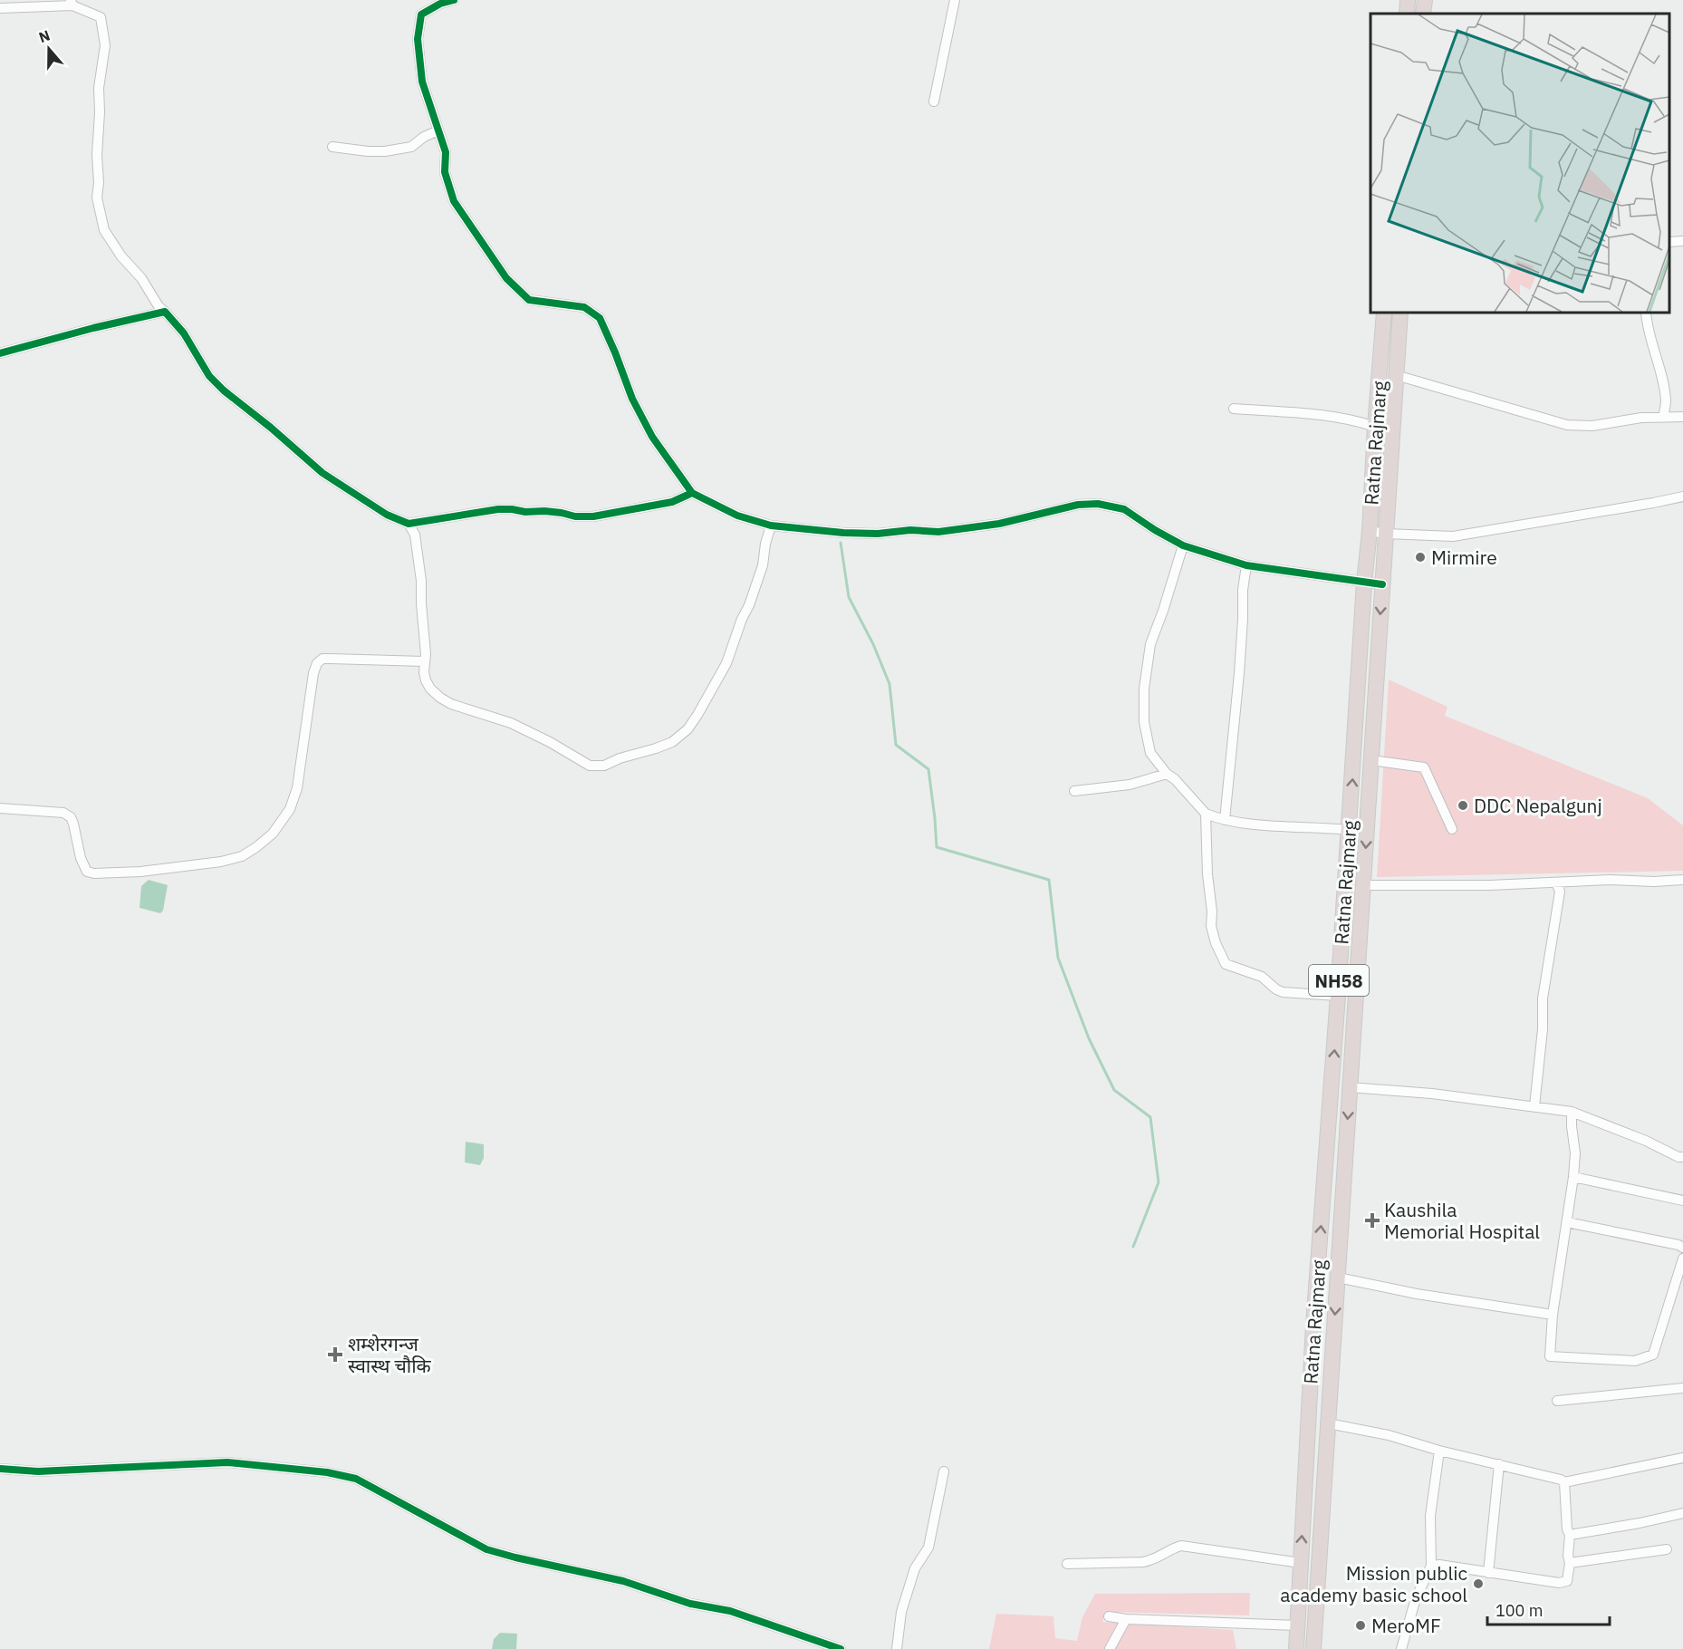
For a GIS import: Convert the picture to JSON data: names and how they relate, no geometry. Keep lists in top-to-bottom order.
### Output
{
  "streets": {
    "highway": ["Ratna Rajmarg", "NH58"]
  },
  "places": {
    "other": [
      "Mirmire",
      "DDC Nepalgunj",
      "Mission public academy basic school",
      "MeroMF"
    ],
    "health": ["Kaushila Memorial Hospital", "शम्शेरगन्ज स्वास्थ चौकि"]
  },
  "scale_bar": "100 m",
  "north": "top"
}
